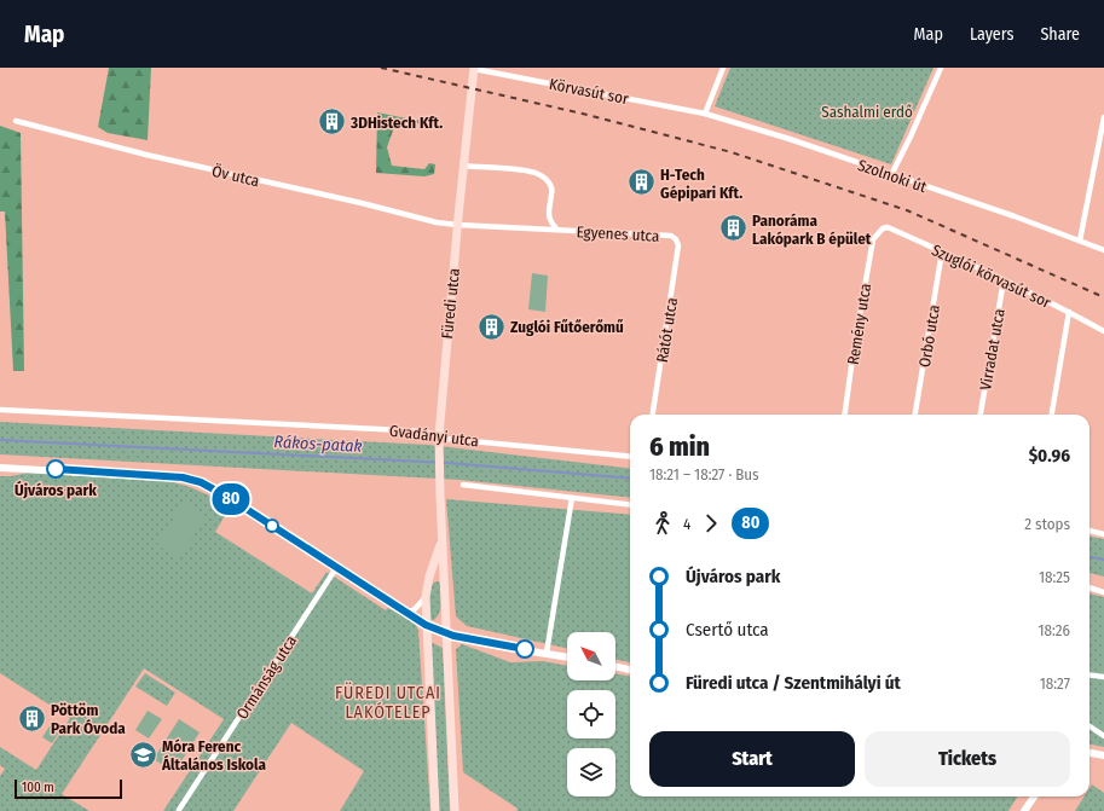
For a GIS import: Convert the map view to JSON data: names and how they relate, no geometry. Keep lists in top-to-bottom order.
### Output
{
  "streets": {
    "main road": ["Füredi utca"],
    "street": [
      "Körvasút sor",
      "Öv utca",
      "Szolnoki út",
      "Egyenes utca",
      "Szuglói körvasút sor",
      "Remény utca",
      "Rátót utca",
      "Orbó utca",
      "Virradat utca",
      "Gvadányi utca",
      "Ormánság utca"
    ]
  },
  "crossings": [
    ["Körvasút sor", "Szolnoki út"],
    ["Körvasút sor", "Füredi utca"],
    ["Öv utca", "Egyenes utca"],
    ["Öv utca", "Füredi utca"],
    ["Egyenes utca", "Füredi utca"],
    ["Egyenes utca", "Rátót utca"],
    ["Szuglói körvasút sor", "Remény utca"],
    ["Szuglói körvasút sor", "Orbó utca"],
    ["Szuglói körvasút sor", "Virradat utca"],
    ["Füredi utca", "Gvadányi utca"]
  ],
  "districts": ["FÜREDI UTCAI LAKÓTELEP"],
  "water": ["Rákos-patak"],
  "parks": ["Sashalmi erdő"],
  "places": {
    "building": [
      "3DHistech Kft.",
      "H-Tech Gépipari Kft.",
      "Panoráma Lakópark B épület",
      "Zuglói Fűtőerőmű",
      "Pöttöm Park Óvoda"
    ],
    "other": ["Újváros park"],
    "school or university": ["Móra Ferenc Általános Iskola"]
  },
  "lines": ["bus line 80"],
  "scale_bar": "100 m",
  "north": "top left",
  "page": {
    "header": "Map",
    "nav": ["Map", "Layers", "Share"],
    "on_map": "80",
    "heading": ["6 min", "18:21 – 18:27 · Bus", "$0.96"],
    "legs": ["4", "80", "2 stops"],
    "list": [
      {
        "name": "Újváros park",
        "value": "18:25"
      },
      {
        "name": "Csertő utca",
        "value": "18:26"
      },
      {
        "name": "Füredi utca / Szentmihályi út",
        "value": "18:27"
      }
    ],
    "buttons": ["Start", "Tickets"],
    "scale": "100 m"
  }
}
